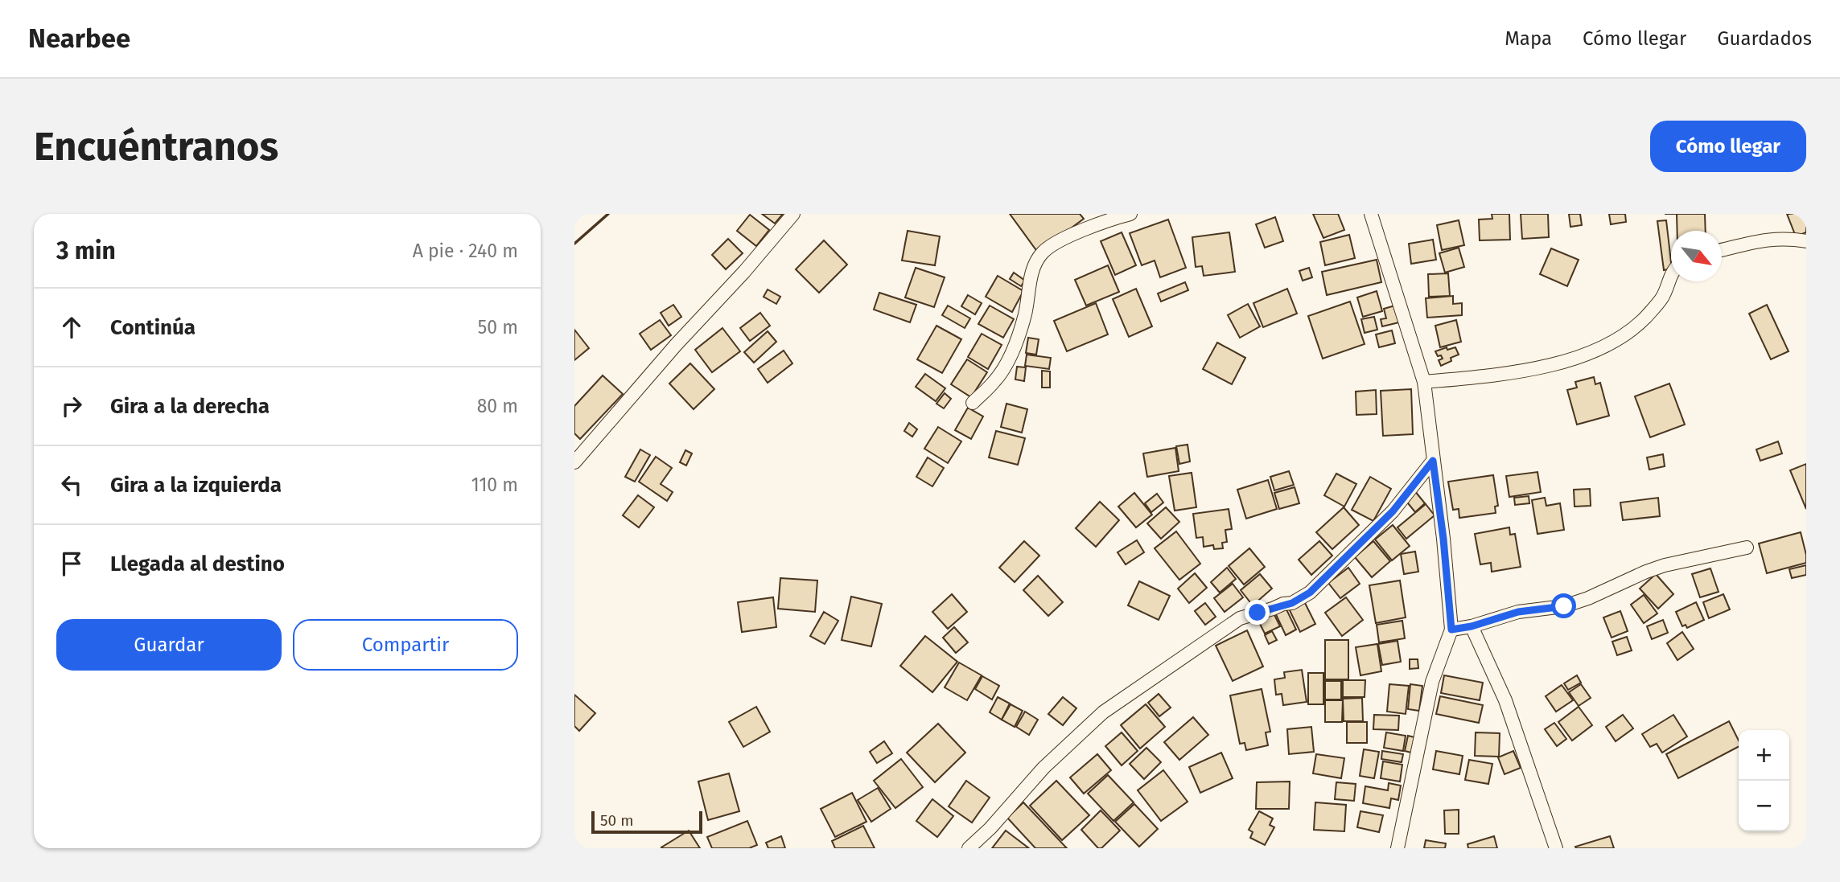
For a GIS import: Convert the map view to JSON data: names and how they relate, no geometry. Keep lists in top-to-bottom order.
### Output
{
  "scale_bar": "50 m",
  "north": "bottom right",
  "page": {
    "header": "Nearbee",
    "nav": ["Mapa", "Cómo llegar", "Guardados"],
    "buttons": [
      "Cómo llegar",
      ["Guardar", "Compartir"]
    ],
    "title": "Encuéntranos",
    "heading": ["3 min", "A pie · 240 m"],
    "list": [
      ["Continúa", "50 m"],
      ["Gira a la derecha", "80 m"],
      ["Gira a la izquierda", "110 m"],
      "Llegada al destino"
    ],
    "map_buttons": ["+", "−"],
    "scale": "50 m"
  }
}
